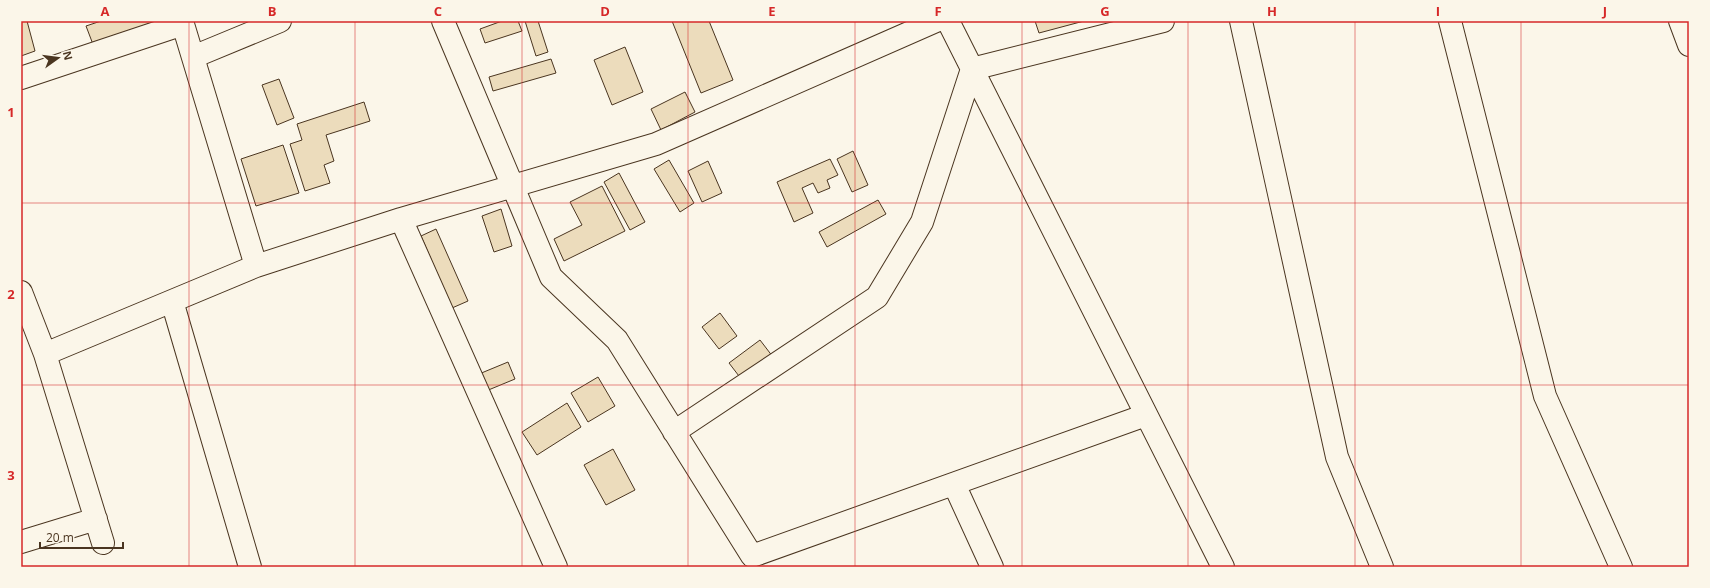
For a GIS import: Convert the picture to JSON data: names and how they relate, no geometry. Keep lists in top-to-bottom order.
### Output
{
  "scale_bar": "20 m",
  "north": "right",
  "grid": {
    "columns": [
      "A",
      "B",
      "C",
      "D",
      "E",
      "F",
      "G",
      "H",
      "I",
      "J"
    ],
    "rows": ["1", "2", "3"]
  }
}
